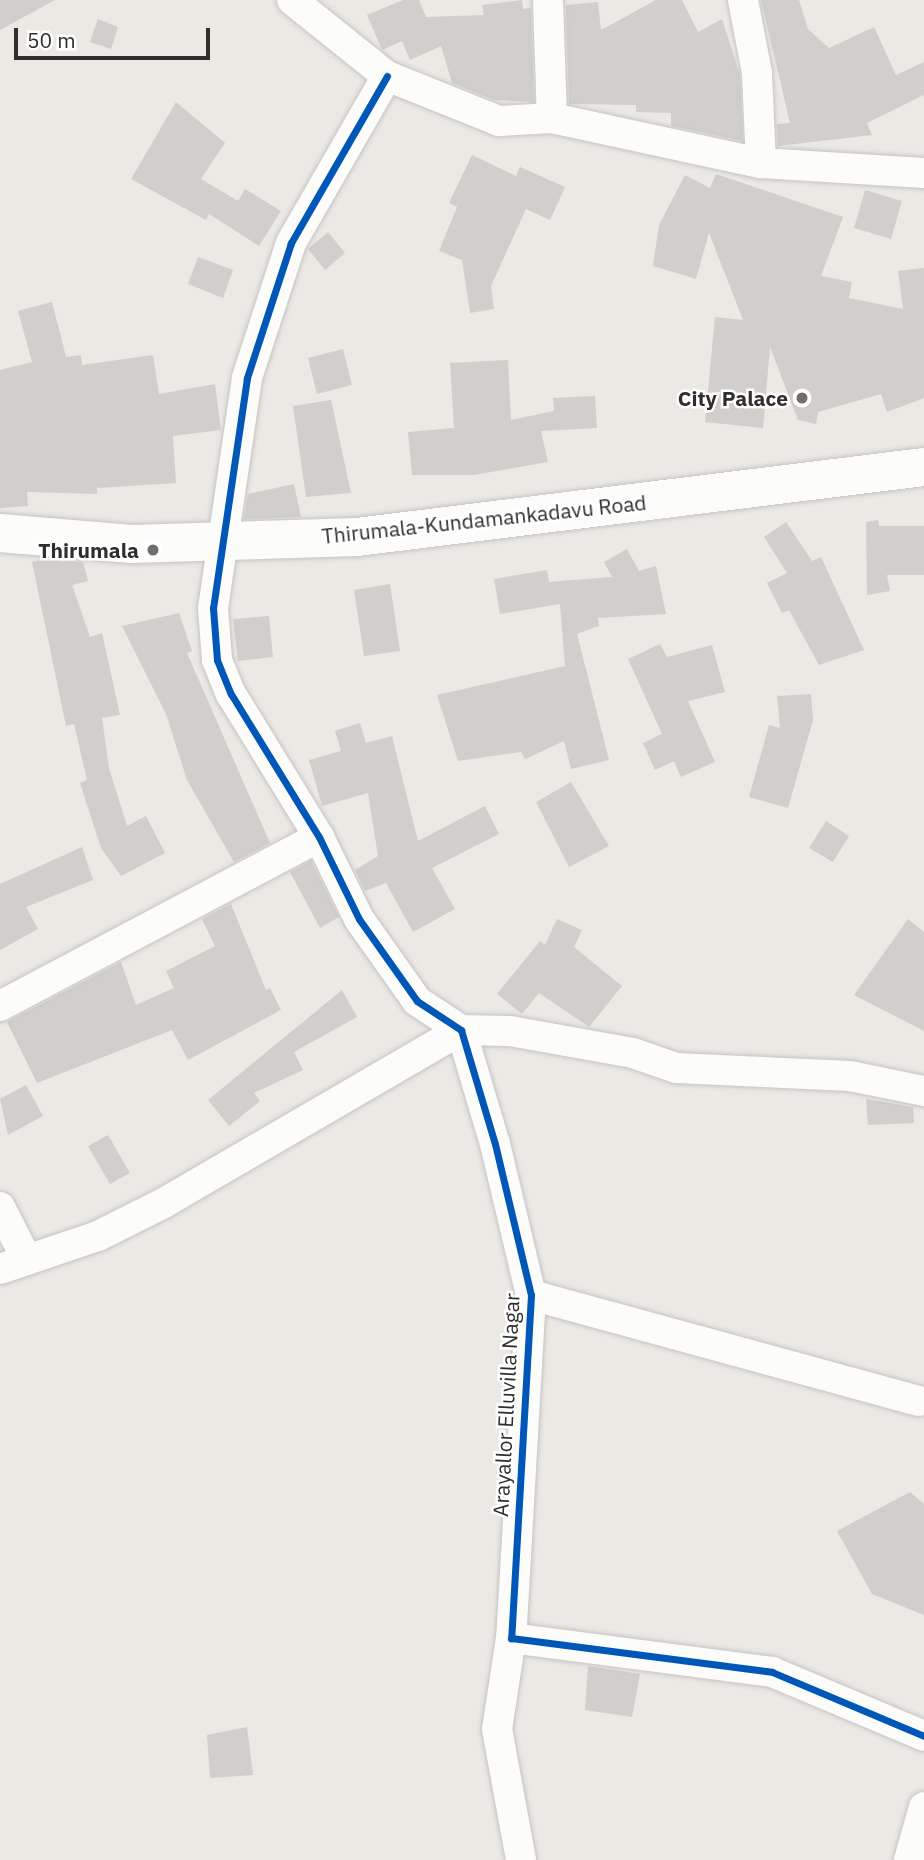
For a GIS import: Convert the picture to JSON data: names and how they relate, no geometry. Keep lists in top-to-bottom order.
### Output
{
  "streets": {
    "main road": ["Thirumala-Kundamankadavu Road"],
    "street": ["Arayallor Elluvilla Nagar"]
  },
  "places": ["City Palace", "Thirumala"],
  "scale_bar": "50 m"
}
